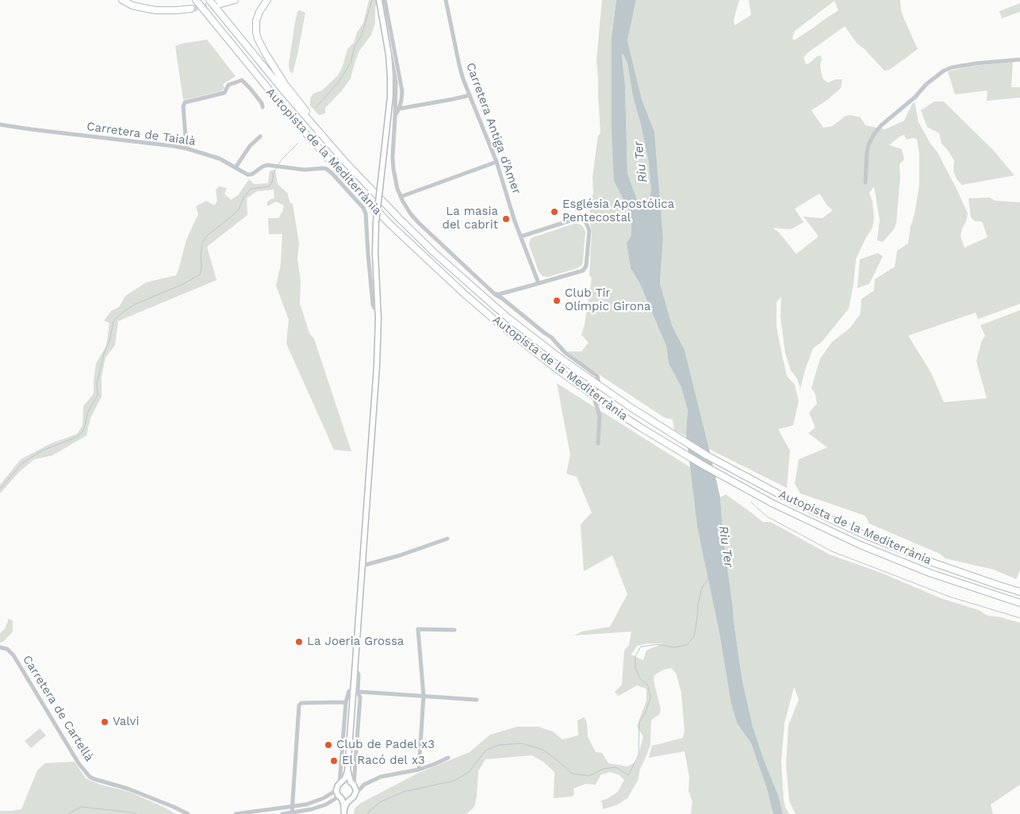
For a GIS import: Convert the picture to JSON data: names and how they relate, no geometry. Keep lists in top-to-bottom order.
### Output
{
  "streets": {
    "highway": ["Autopista de la Mediterrània"],
    "street": ["Carretera Antiga d'Amer", "Carretera de Taialà", "Carretera de Cartellà"]
  },
  "water": ["Riu Ter"],
  "places": [
    "Església Apostólica Pentecostal",
    "La masia del cabrit",
    "Club Tir Olímpic Girona",
    "La Joeria Grossa",
    "Valvi",
    "Club de Padel x3",
    "El Racó del x3"
  ]
}
